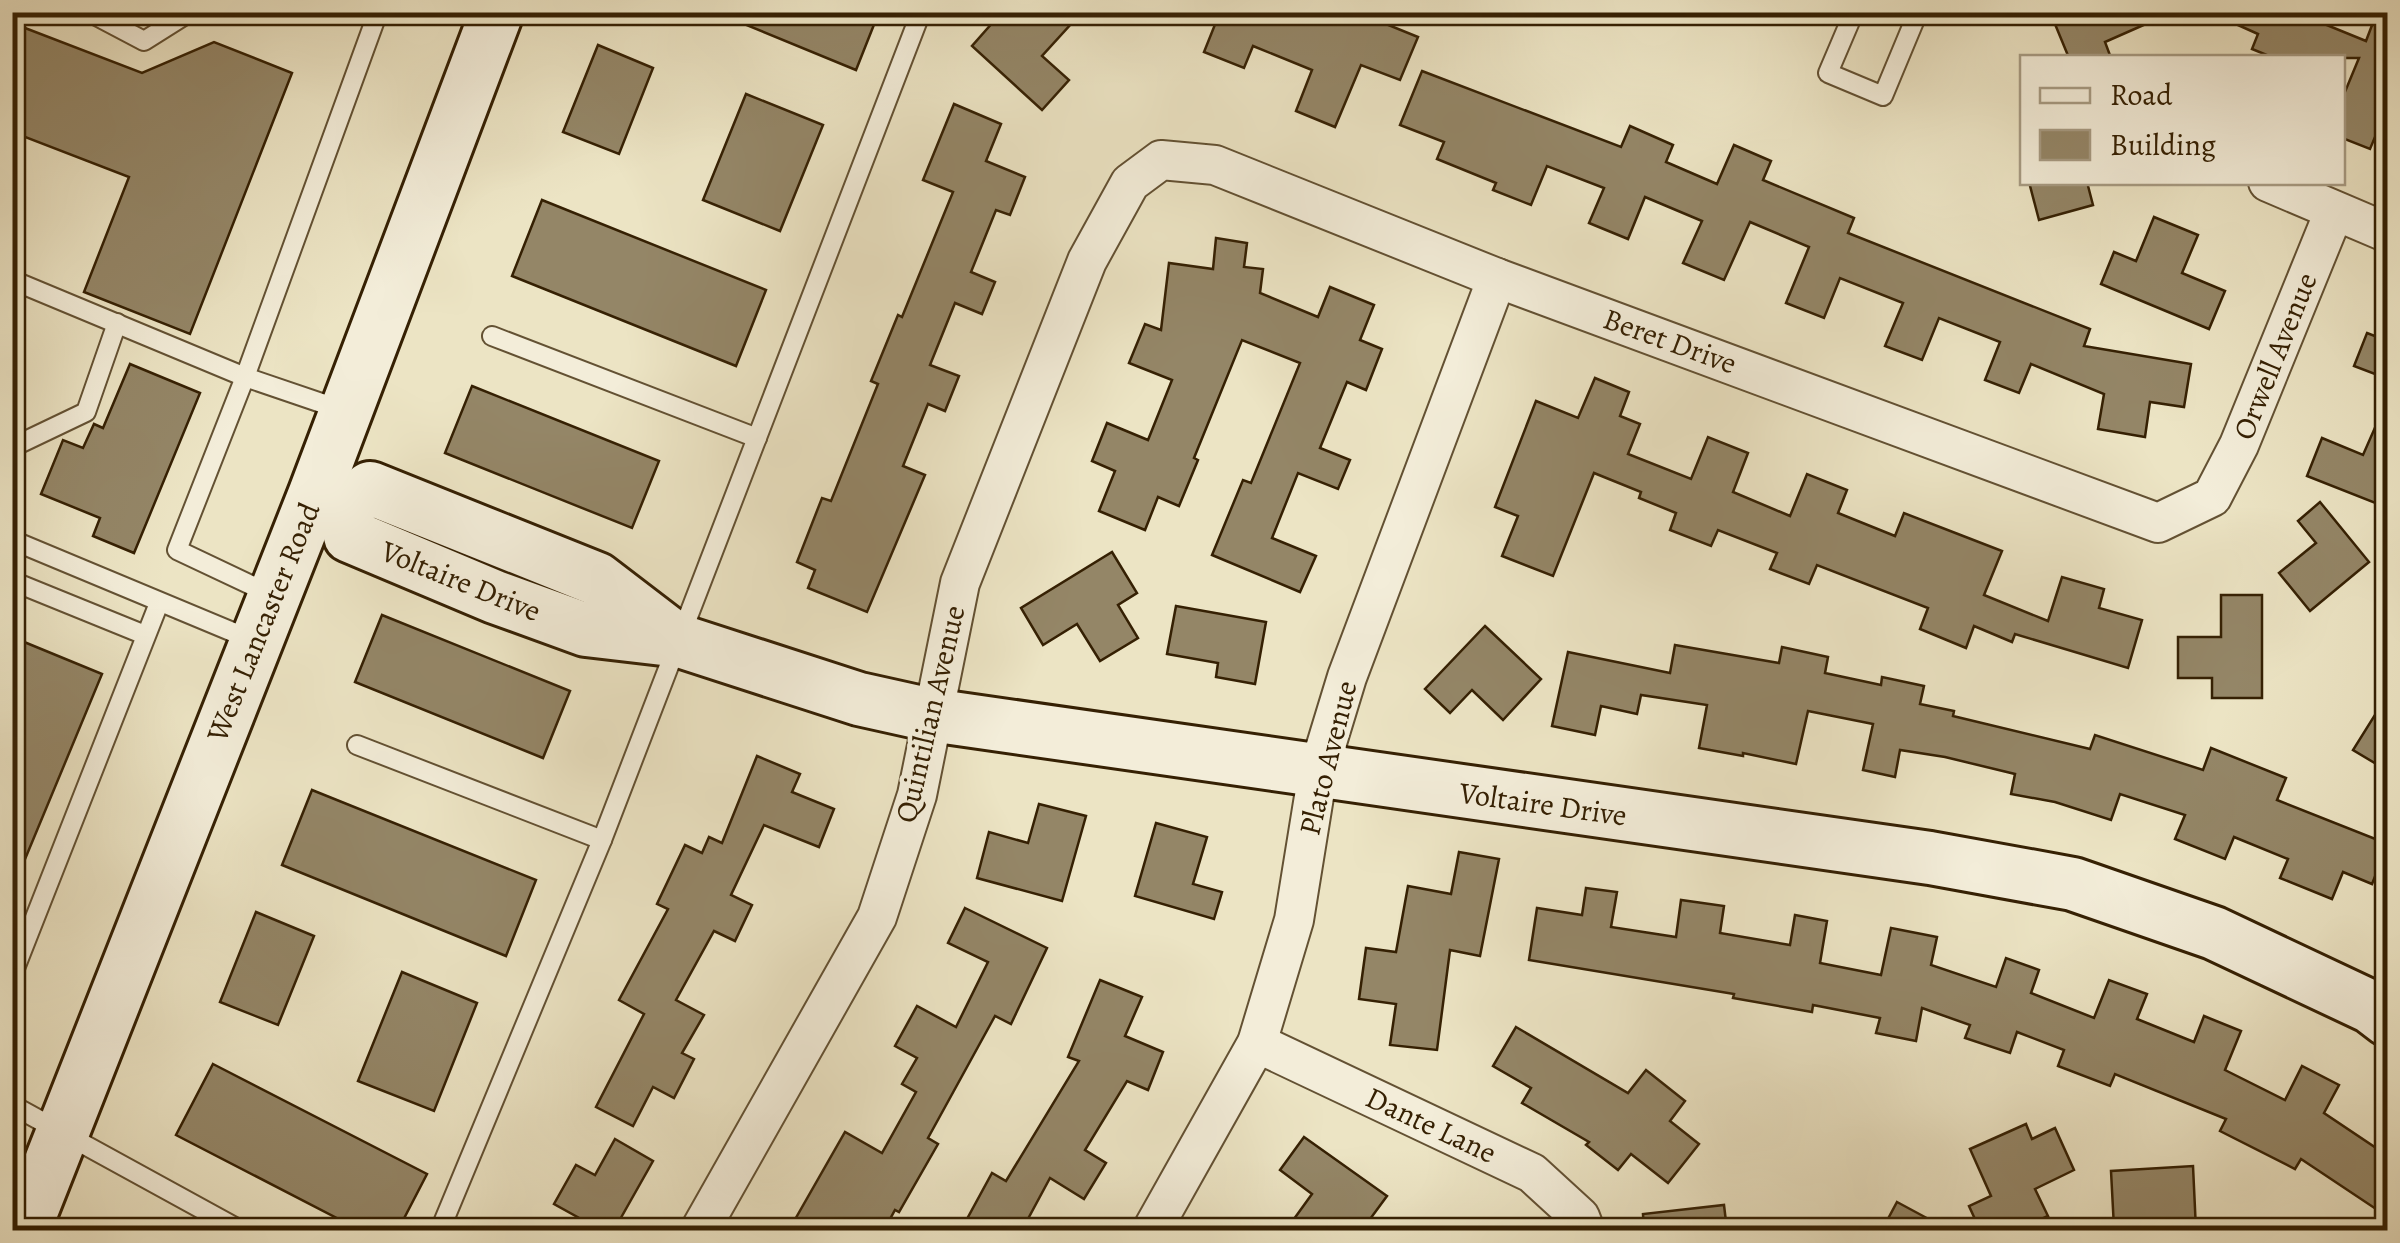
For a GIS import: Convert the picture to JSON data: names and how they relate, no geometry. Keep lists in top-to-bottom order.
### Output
{
  "streets": {
    "street": [
      "Beret Drive",
      "Orwell Avenue",
      "Voltaire Drive",
      "West Lancaster Road",
      "Quintilian Avenue",
      "Plato Avenue",
      "Dante Lane"
    ]
  },
  "crossings": [
    ["Beret Drive", "Orwell Avenue"],
    ["Beret Drive", "Quintilian Avenue"],
    ["Beret Drive", "Plato Avenue"],
    ["Voltaire Drive", "West Lancaster Road"],
    ["Voltaire Drive", "Quintilian Avenue"],
    ["Voltaire Drive", "Plato Avenue"],
    ["Plato Avenue", "Dante Lane"]
  ],
  "legend": ["Road", "Building"]
}
